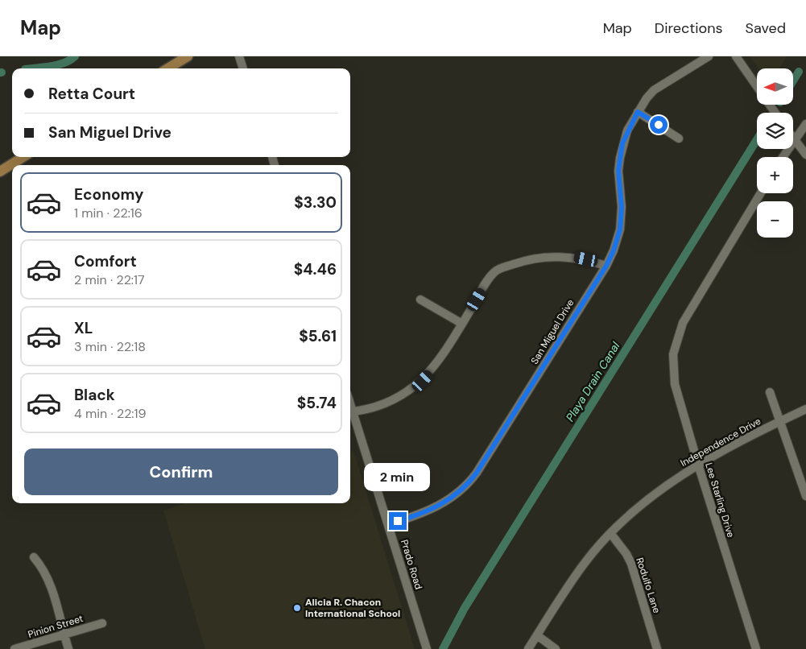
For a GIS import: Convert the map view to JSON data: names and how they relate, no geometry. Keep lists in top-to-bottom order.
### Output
{
  "streets": {
    "street": [
      "San Miguel Drive",
      "Independence Drive",
      "Lee Starling Drive",
      "Prado Road",
      "Rodulfo Lane",
      "Pinion Street"
    ]
  },
  "crossings": [
    ["San Miguel Drive", "Prado Road"],
    ["Independence Drive", "Lee Starling Drive"],
    ["Independence Drive", "Rodulfo Lane"]
  ],
  "water": ["Playa Drain Canal"],
  "places": ["Alicia R. Chacon International School"],
  "north": "left",
  "page": {
    "header": "Map",
    "nav": ["Map", "Directions", "Saved"],
    "map_buttons": ["+", "−"],
    "banner": ["Retta Court", "San Miguel Drive"],
    "list": [
      {
        "name": "Economy",
        "note": "1 min · 22:16",
        "value": "$3.30"
      },
      {
        "name": "Comfort",
        "note": "2 min · 22:17",
        "value": "$4.46"
      },
      {
        "name": "XL",
        "note": "3 min · 22:18",
        "value": "$5.61"
      },
      {
        "name": "Black",
        "note": "4 min · 22:19",
        "value": "$5.74"
      }
    ],
    "buttons": "Confirm",
    "bubble": "2 min"
  }
}
